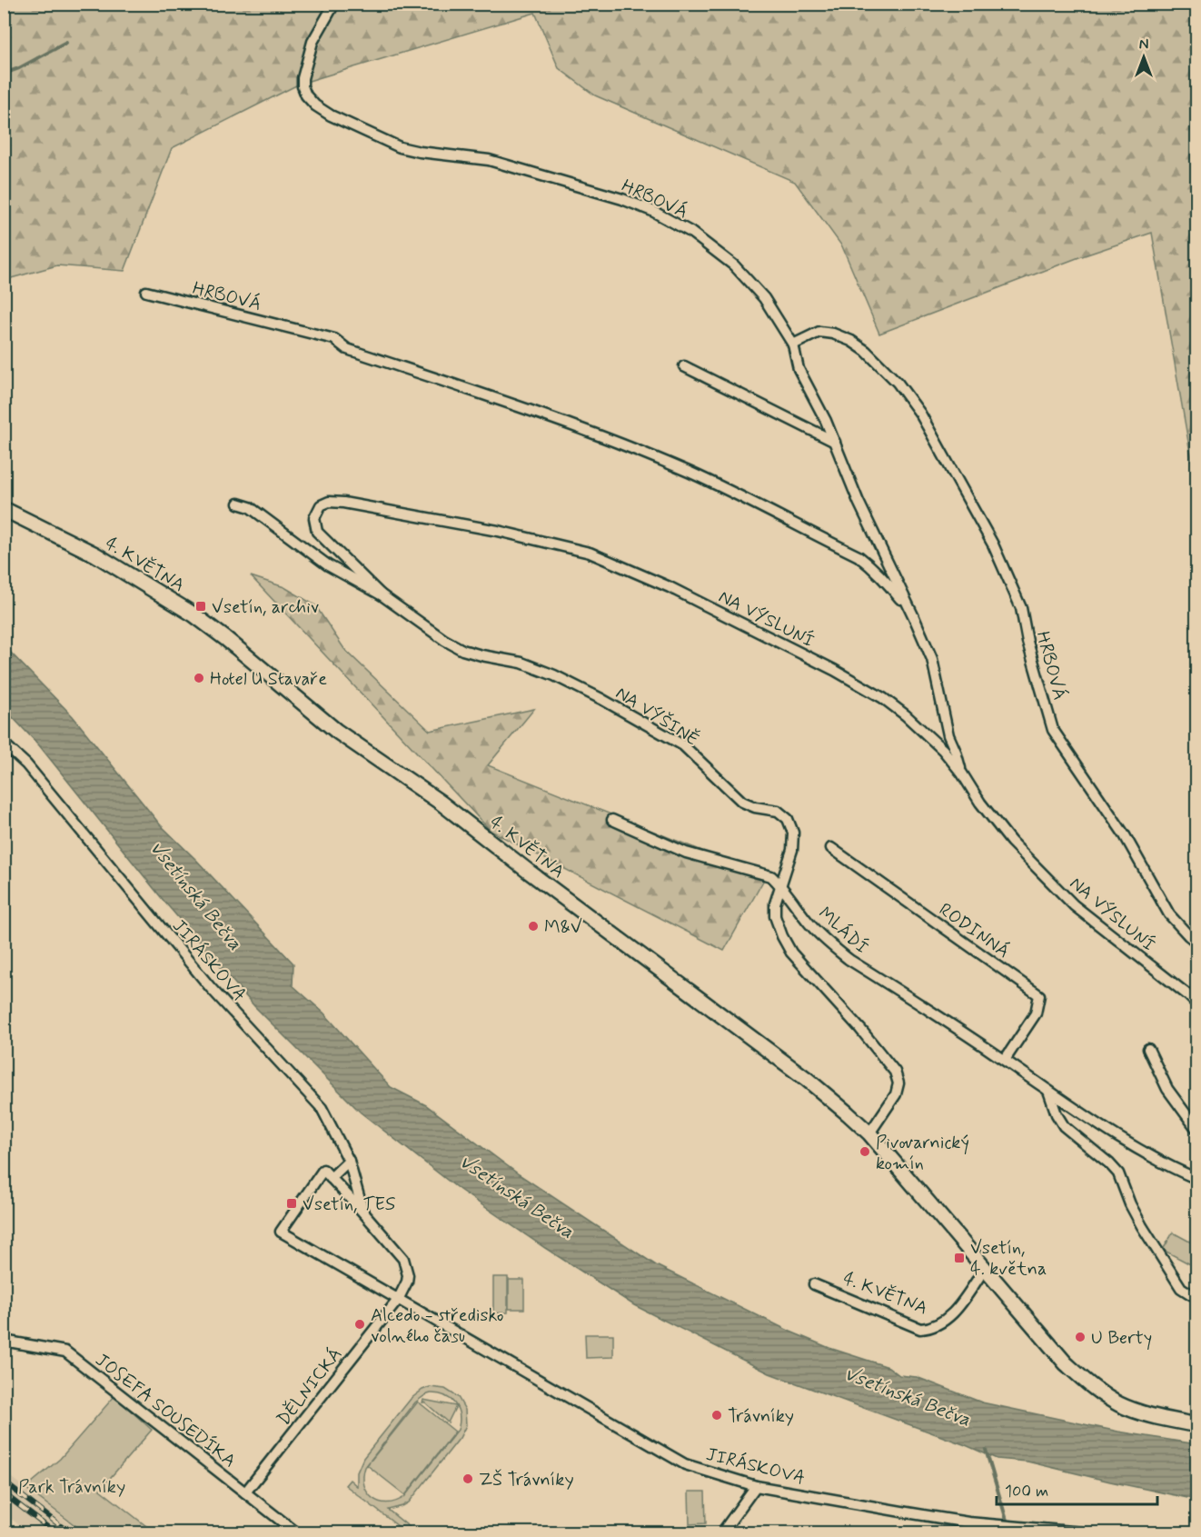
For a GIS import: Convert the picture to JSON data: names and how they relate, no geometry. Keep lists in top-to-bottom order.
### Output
{
  "streets": {
    "street": [
      "HRBOVÁ",
      "4. KVĚTNA",
      "NA VÝSLUNÍ",
      "NA VÝŠINĚ",
      "MLÁDÍ",
      "RODINNÁ",
      "JIRÁSKOVA",
      "DĚLNICKÁ",
      "JOSEFA SOUSEDÍKA"
    ]
  },
  "crossings": [
    ["HRBOVÁ", "NA VÝSLUNÍ"],
    ["4. KVĚTNA", "NA VÝŠINĚ"],
    ["NA VÝSLUNÍ", "NA VÝŠINĚ"],
    ["NA VÝŠINĚ", "MLÁDÍ"],
    ["MLÁDÍ", "RODINNÁ"],
    ["JIRÁSKOVA", "DĚLNICKÁ"],
    ["DĚLNICKÁ", "JOSEFA SOUSEDÍKA"]
  ],
  "water": ["Vsetínská Bečva"],
  "parks": ["Park Trávníky"],
  "places": {
    "transit": ["Vsetín, archiv", "Vsetín, TES", "Vsetín, 4. května"],
    "other": [
      "Hotel U Stavaře",
      "M&V",
      "Pivovarnický komín",
      "Alcedo - středisko volného času",
      "U Berty",
      "Trávníky",
      "ZŠ Trávníky"
    ]
  },
  "scale_bar": "100 m",
  "north": "top"
}
